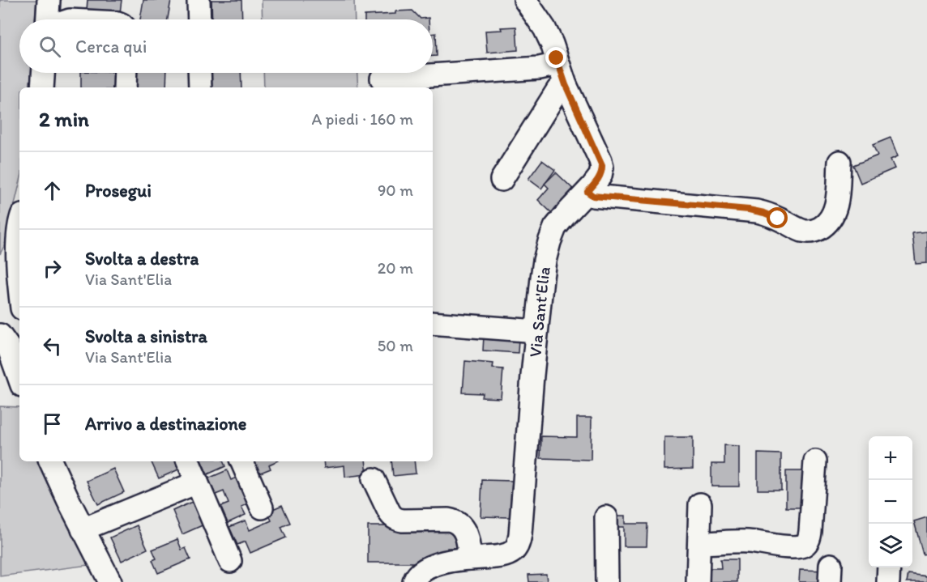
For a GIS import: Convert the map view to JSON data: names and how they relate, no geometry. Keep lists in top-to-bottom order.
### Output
{
  "streets": {
    "street": ["Via Sant'Elia"]
  },
  "page": {
    "search": "Cerca qui",
    "heading": ["2 min", "A piedi · 160 m"],
    "list": [
      ["Prosegui", "90 m"],
      ["Svolta a destra", "Via Sant'Elia", "20 m"],
      ["Svolta a sinistra", "Via Sant'Elia", "50 m"],
      "Arrivo a destinazione"
    ],
    "map_buttons": ["+", "−"]
  }
}
